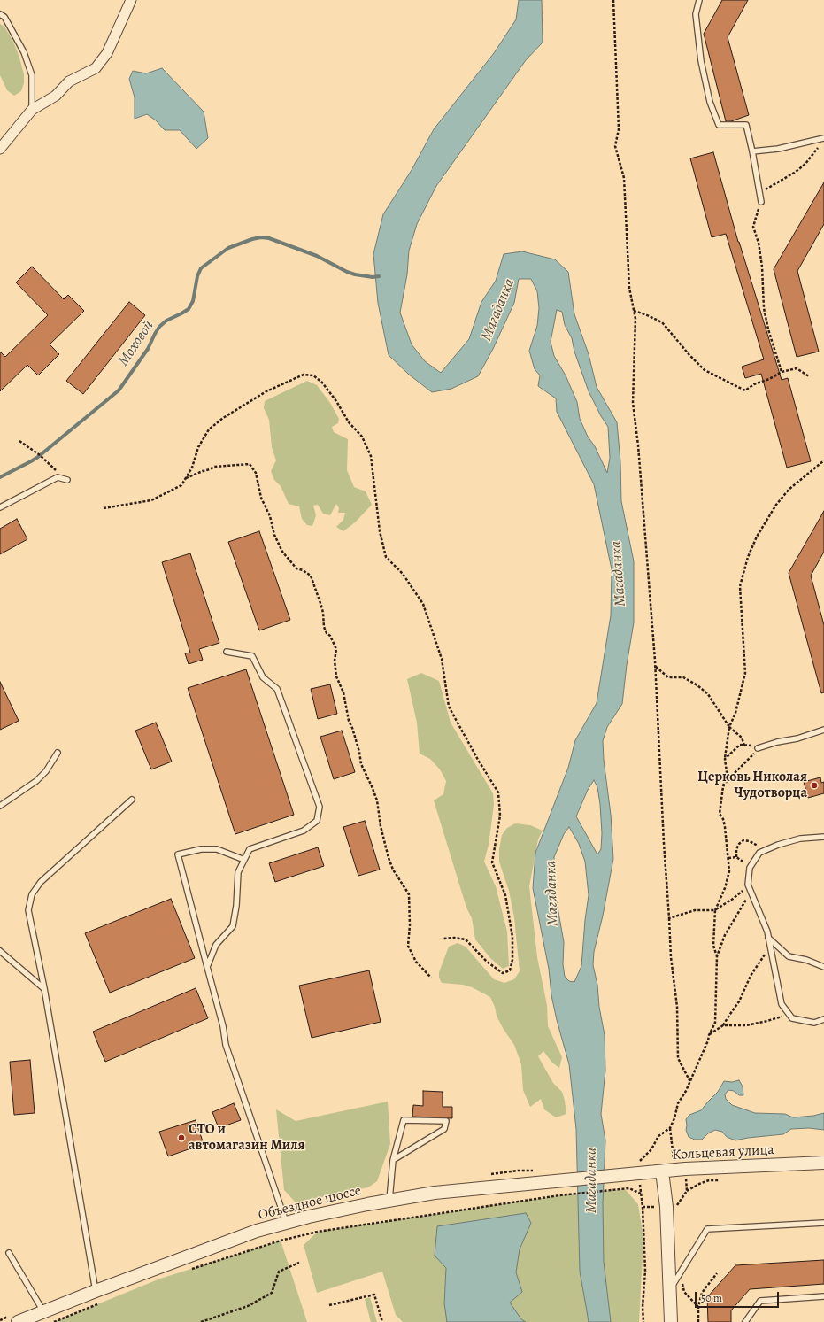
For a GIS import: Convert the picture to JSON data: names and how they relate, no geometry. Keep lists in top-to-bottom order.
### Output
{
  "streets": {
    "street": ["Кольцевая улица", "Объездное шоссе"]
  },
  "crossings": [
    ["Кольцевая улица", "Объездное шоссе"]
  ],
  "water": ["Магаданка", "Моховой"],
  "places": ["Церковь Николая Чудотворца", "СТО и автомагазин Миля"],
  "scale_bar": "50 m"
}
